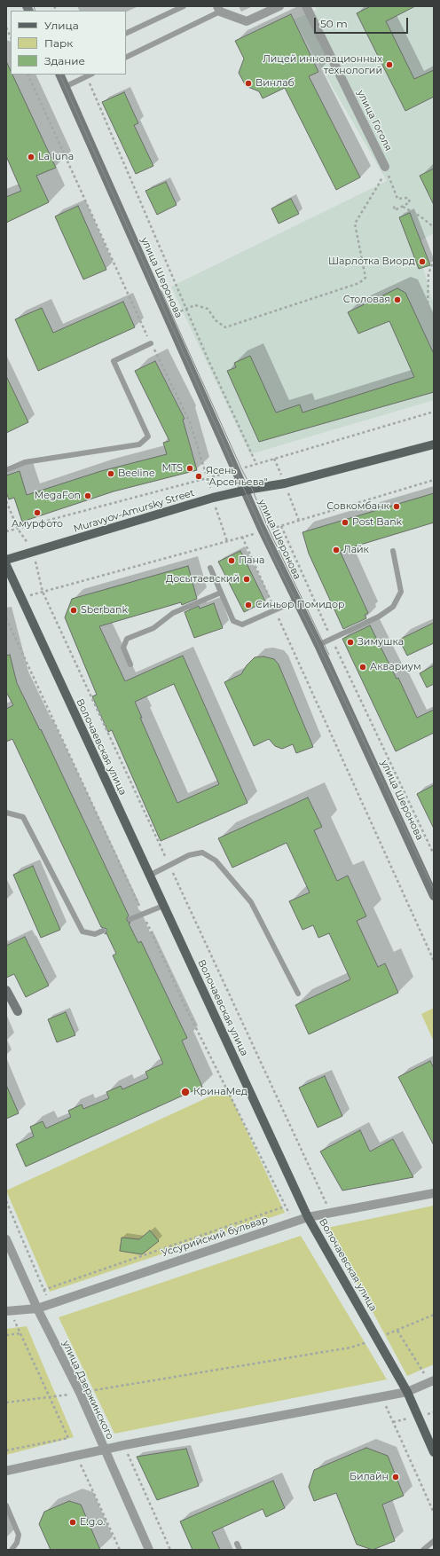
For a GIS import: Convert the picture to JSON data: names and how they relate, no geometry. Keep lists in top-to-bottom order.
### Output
{
  "streets": {
    "main road": ["улица Шеронова", "Muravyov-Amursky Street", "Волочаевская улица"],
    "street": ["улица Гоголя", "Уссурийский бульвар", "улица Дзержинского"]
  },
  "crossings": [
    ["улица Шеронова", "Muravyov-Amursky Street"],
    ["Волочаевская улица", "Уссурийский бульвар"],
    ["Уссурийский бульвар", "улица Дзержинского"]
  ],
  "places": [
    "Лицей инновационных технологий",
    "Винлаб",
    "La luna",
    "Шарлотка Виорд",
    "Столовая",
    "MTS",
    "Beeline",
    "Ясень \"Арсеньева\"",
    "MegaFon",
    "Совкомбанк",
    "Амурфото",
    "Post Bank",
    "Лайк",
    "Пана",
    "Досытаевский",
    "Синьор Помидор",
    "Sberbank",
    "Зимушка",
    "Аквариум",
    "КринаМед",
    "Билайн",
    "E.g.o."
  ],
  "legend": ["Улица", "Парк", "Здание"],
  "scale_bar": "50 m"
}
